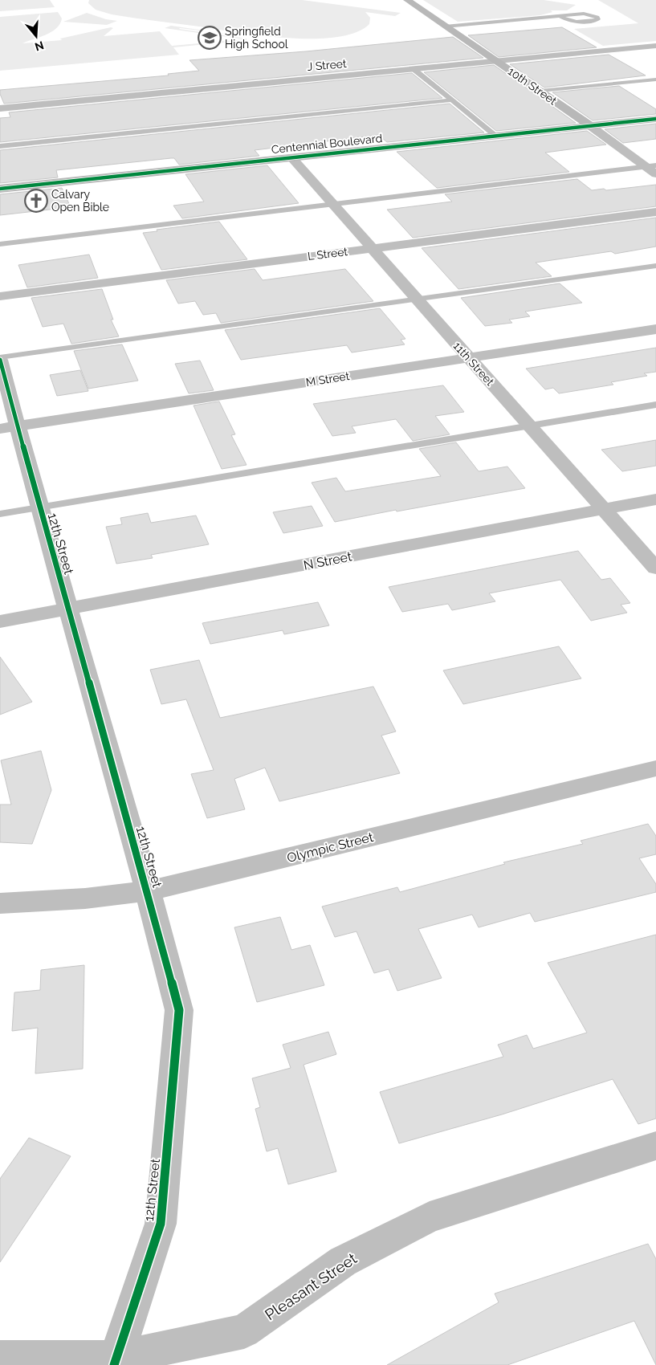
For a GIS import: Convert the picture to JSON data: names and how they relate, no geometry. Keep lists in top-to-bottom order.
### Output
{
  "streets": {
    "main road": ["10th Street", "Centennial Boulevard"],
    "street": [
      "J Street",
      "L Street",
      "11th Street",
      "M Street",
      "12th Street",
      "N Street",
      "Olympic Street",
      "Pleasant Street"
    ]
  },
  "crossings": [
    ["J Street", "10th Street"],
    ["10th Street", "Centennial Boulevard"],
    ["Centennial Boulevard", "11th Street"],
    ["L Street", "11th Street"],
    ["11th Street", "M Street"],
    ["11th Street", "N Street"],
    ["M Street", "12th Street"],
    ["12th Street", "N Street"],
    ["12th Street", "Olympic Street"],
    ["12th Street", "Pleasant Street"]
  ],
  "places": {
    "school or university": ["Springfield High School"],
    "church": ["Calvary Open Bible"]
  },
  "north": "bottom"
}
